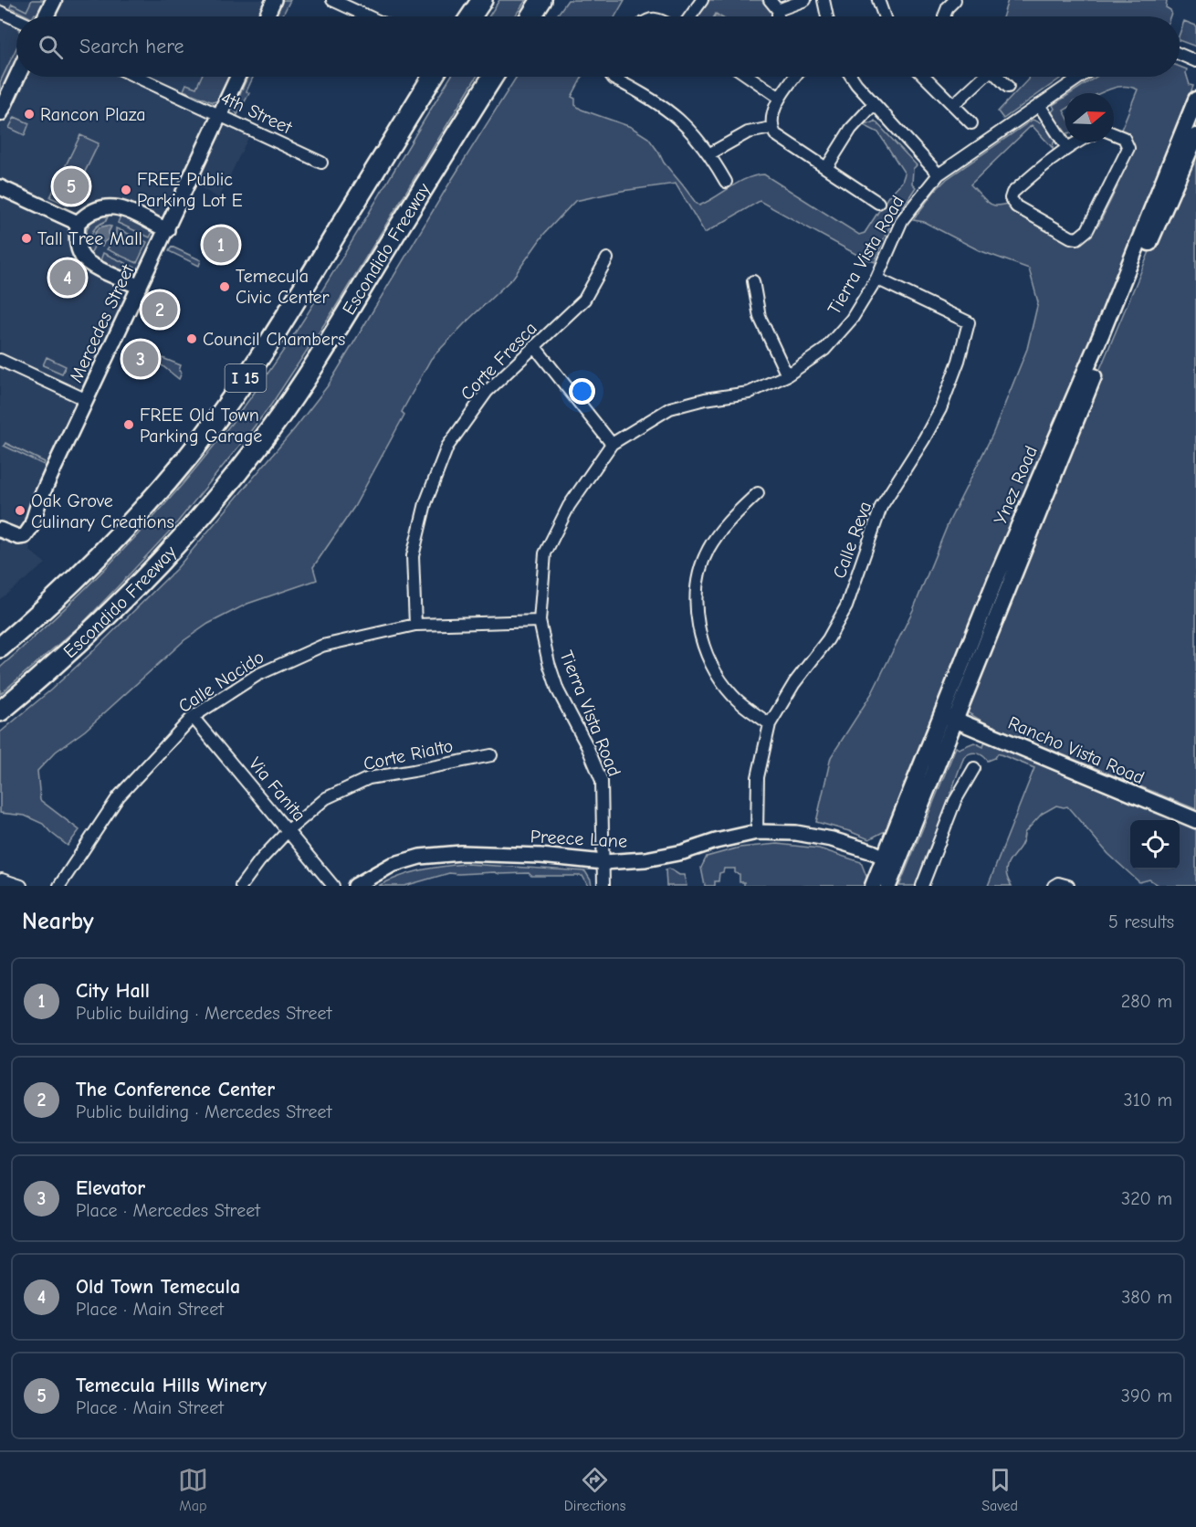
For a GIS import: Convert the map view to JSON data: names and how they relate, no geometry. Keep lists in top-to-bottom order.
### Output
{
  "streets": {
    "highway": ["Escondido Freeway", "I 15"],
    "main road": ["Ynez Road", "Rancho Vista Road"],
    "street": [
      "4th Street",
      "Tierra Vista Road",
      "Mercedes Street",
      "Corte Fresca",
      "Calle Reva",
      "Calle Nacido",
      "Corte Rialto",
      "Via Fanita",
      "Preece Lane"
    ]
  },
  "crossings": [
    ["4th Street", "Mercedes Street"],
    ["Tierra Vista Road", "Calle Reva"],
    ["Tierra Vista Road", "Calle Nacido"],
    ["Tierra Vista Road", "Preece Lane"],
    ["Corte Fresca", "Calle Nacido"],
    ["Ynez Road", "Rancho Vista Road"],
    ["Ynez Road", "Preece Lane"],
    ["Calle Reva", "Preece Lane"],
    ["Calle Nacido", "Via Fanita"],
    ["Corte Rialto", "Via Fanita"]
  ],
  "places": [
    "Rancon Plaza",
    "FREE Public Parking Lot E",
    "Tall Tree Mall",
    "Temecula Civic Center",
    "Council Chambers",
    "FREE Old Town Parking Garage",
    "Oak Grove Culinary Creations"
  ],
  "north": "right",
  "page": {
    "search": "Search here",
    "pins": [
      "5",
      "1",
      "4",
      "2",
      "3"
    ],
    "heading": ["Nearby", "5 results"],
    "list": [
      {
        "mark": "1",
        "name": "City Hall",
        "note": "Public building · Mercedes Street",
        "value": "280 m"
      },
      {
        "mark": "2",
        "name": "The Conference Center",
        "note": "Public building · Mercedes Street",
        "value": "310 m"
      },
      {
        "mark": "3",
        "name": "Elevator",
        "note": "Place · Mercedes Street",
        "value": "320 m"
      },
      {
        "mark": "4",
        "name": "Old Town Temecula",
        "note": "Place · Main Street",
        "value": "380 m"
      },
      {
        "mark": "5",
        "name": "Temecula Hills Winery",
        "note": "Place · Main Street",
        "value": "390 m"
      }
    ],
    "nav": ["Map", "Directions", "Saved"]
  }
}
